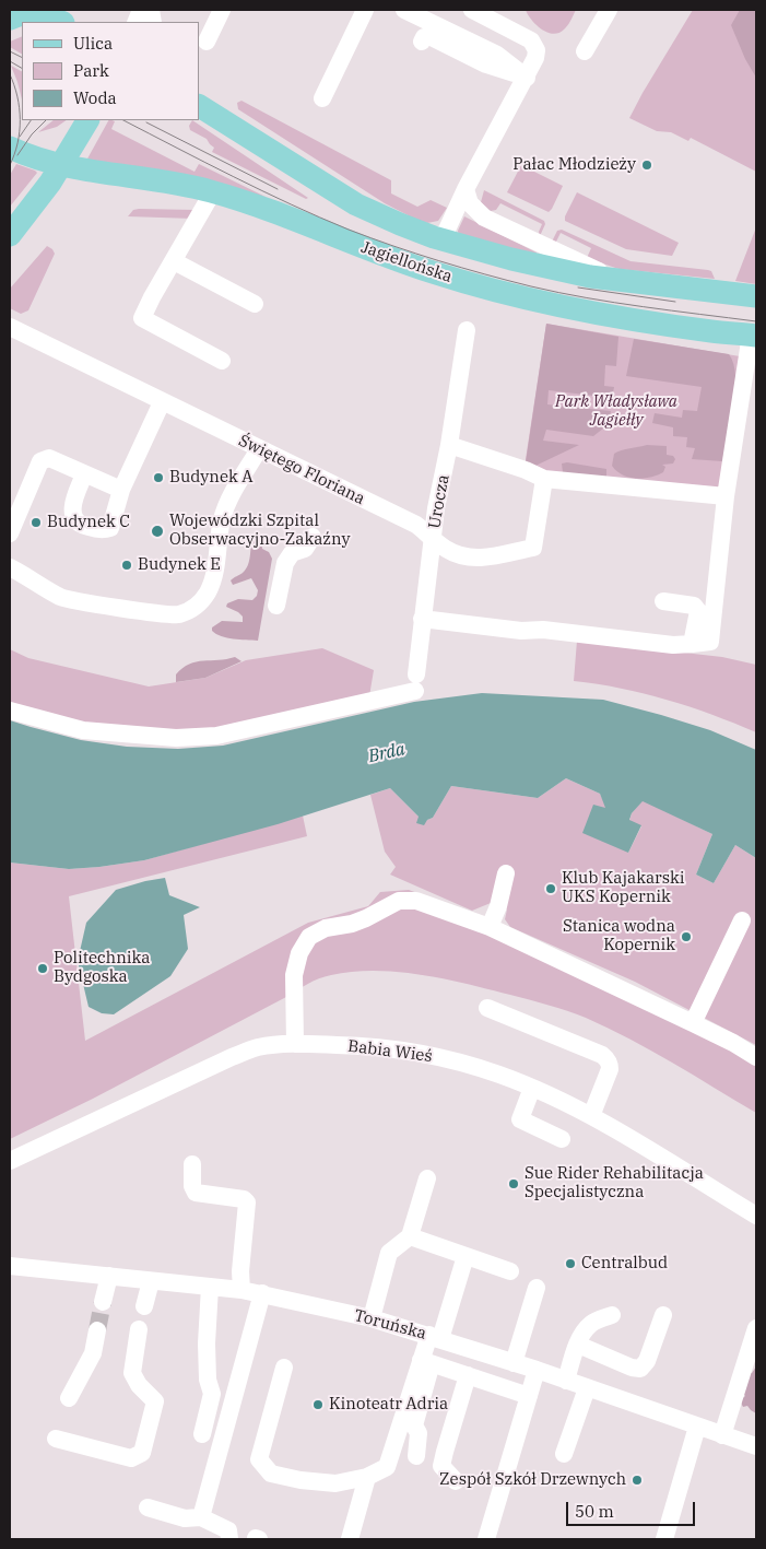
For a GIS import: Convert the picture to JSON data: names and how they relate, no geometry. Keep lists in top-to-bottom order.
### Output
{
  "streets": {
    "main road": ["Jagiellońska"],
    "street": [
      "Świętego Floriana",
      "Urocza",
      "Babia Wieś",
      "Toruńska"
    ]
  },
  "crossings": [
    ["Świętego Floriana", "Urocza"]
  ],
  "water": ["Brda"],
  "parks": ["Park Władysława Jagiełły"],
  "places": [
    "Pałac Młodzieży",
    "Budynek A",
    "Budynek C",
    "Wojewódzki Szpital Obserwacyjno-Zakaźny",
    "Budynek E",
    "Klub Kajakarski UKS Kopernik",
    "Stanica wodna Kopernik",
    "Politechnika Bydgoska",
    "Sue Rider Rehabilitacja Specjalistyczna",
    "Centralbud",
    "Kinoteatr Adria",
    "Zespół Szkół Drzewnych"
  ],
  "legend": ["Ulica", "Park", "Woda"],
  "scale_bar": "50 m"
}
